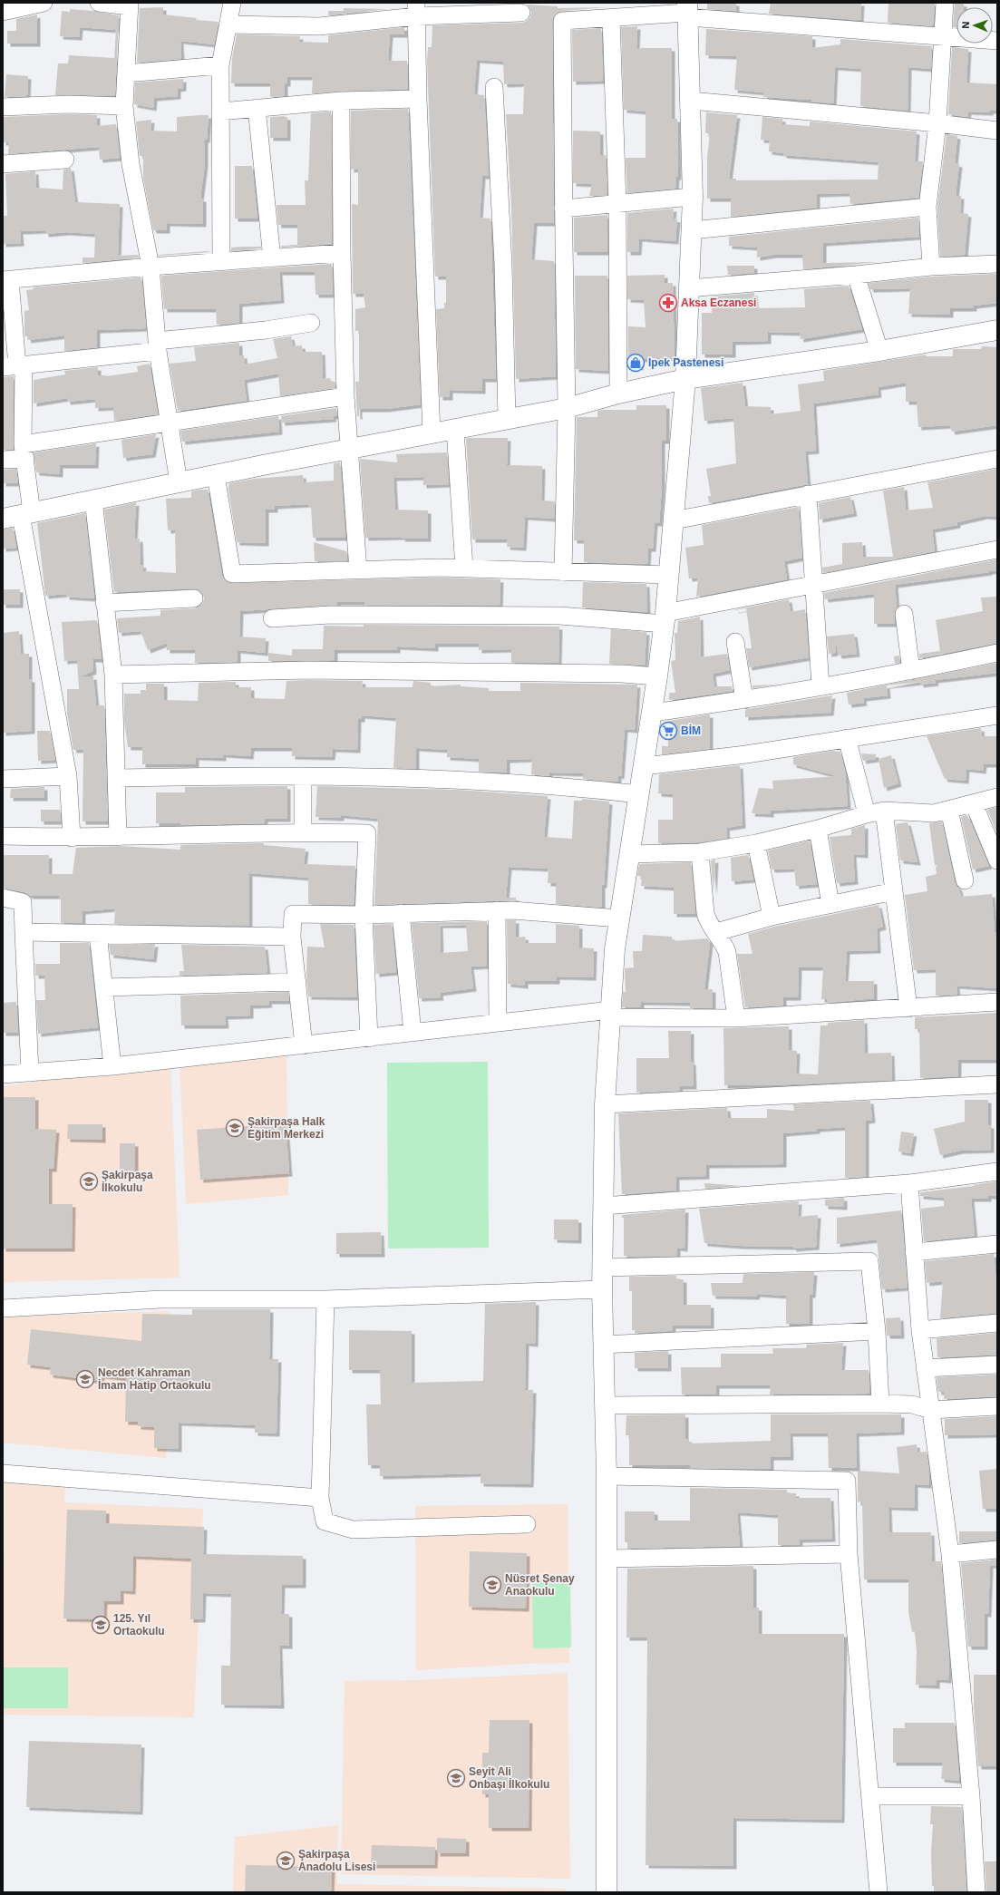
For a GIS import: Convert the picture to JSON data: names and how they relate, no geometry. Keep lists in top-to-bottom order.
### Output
{
  "places": {
    "pharmacy": ["Aksa Eczanesi"],
    "shop": ["Ipek Pastenesi"],
    "supermarket": ["BİM"],
    "school or university": [
      "Şakirpaşa Halk Eğitim Merkezi",
      "Şakirpaşa İlkokulu",
      "Necdet Kahraman İmam Hatip Ortaokulu",
      "Nüsret Şenay Anaokulu",
      "125. Yıl Ortaokulu",
      "Seyit Ali Onbaşı İlkokulu",
      "Şakirpaşa Anadolu Lisesi"
    ]
  },
  "north": "left"
}
